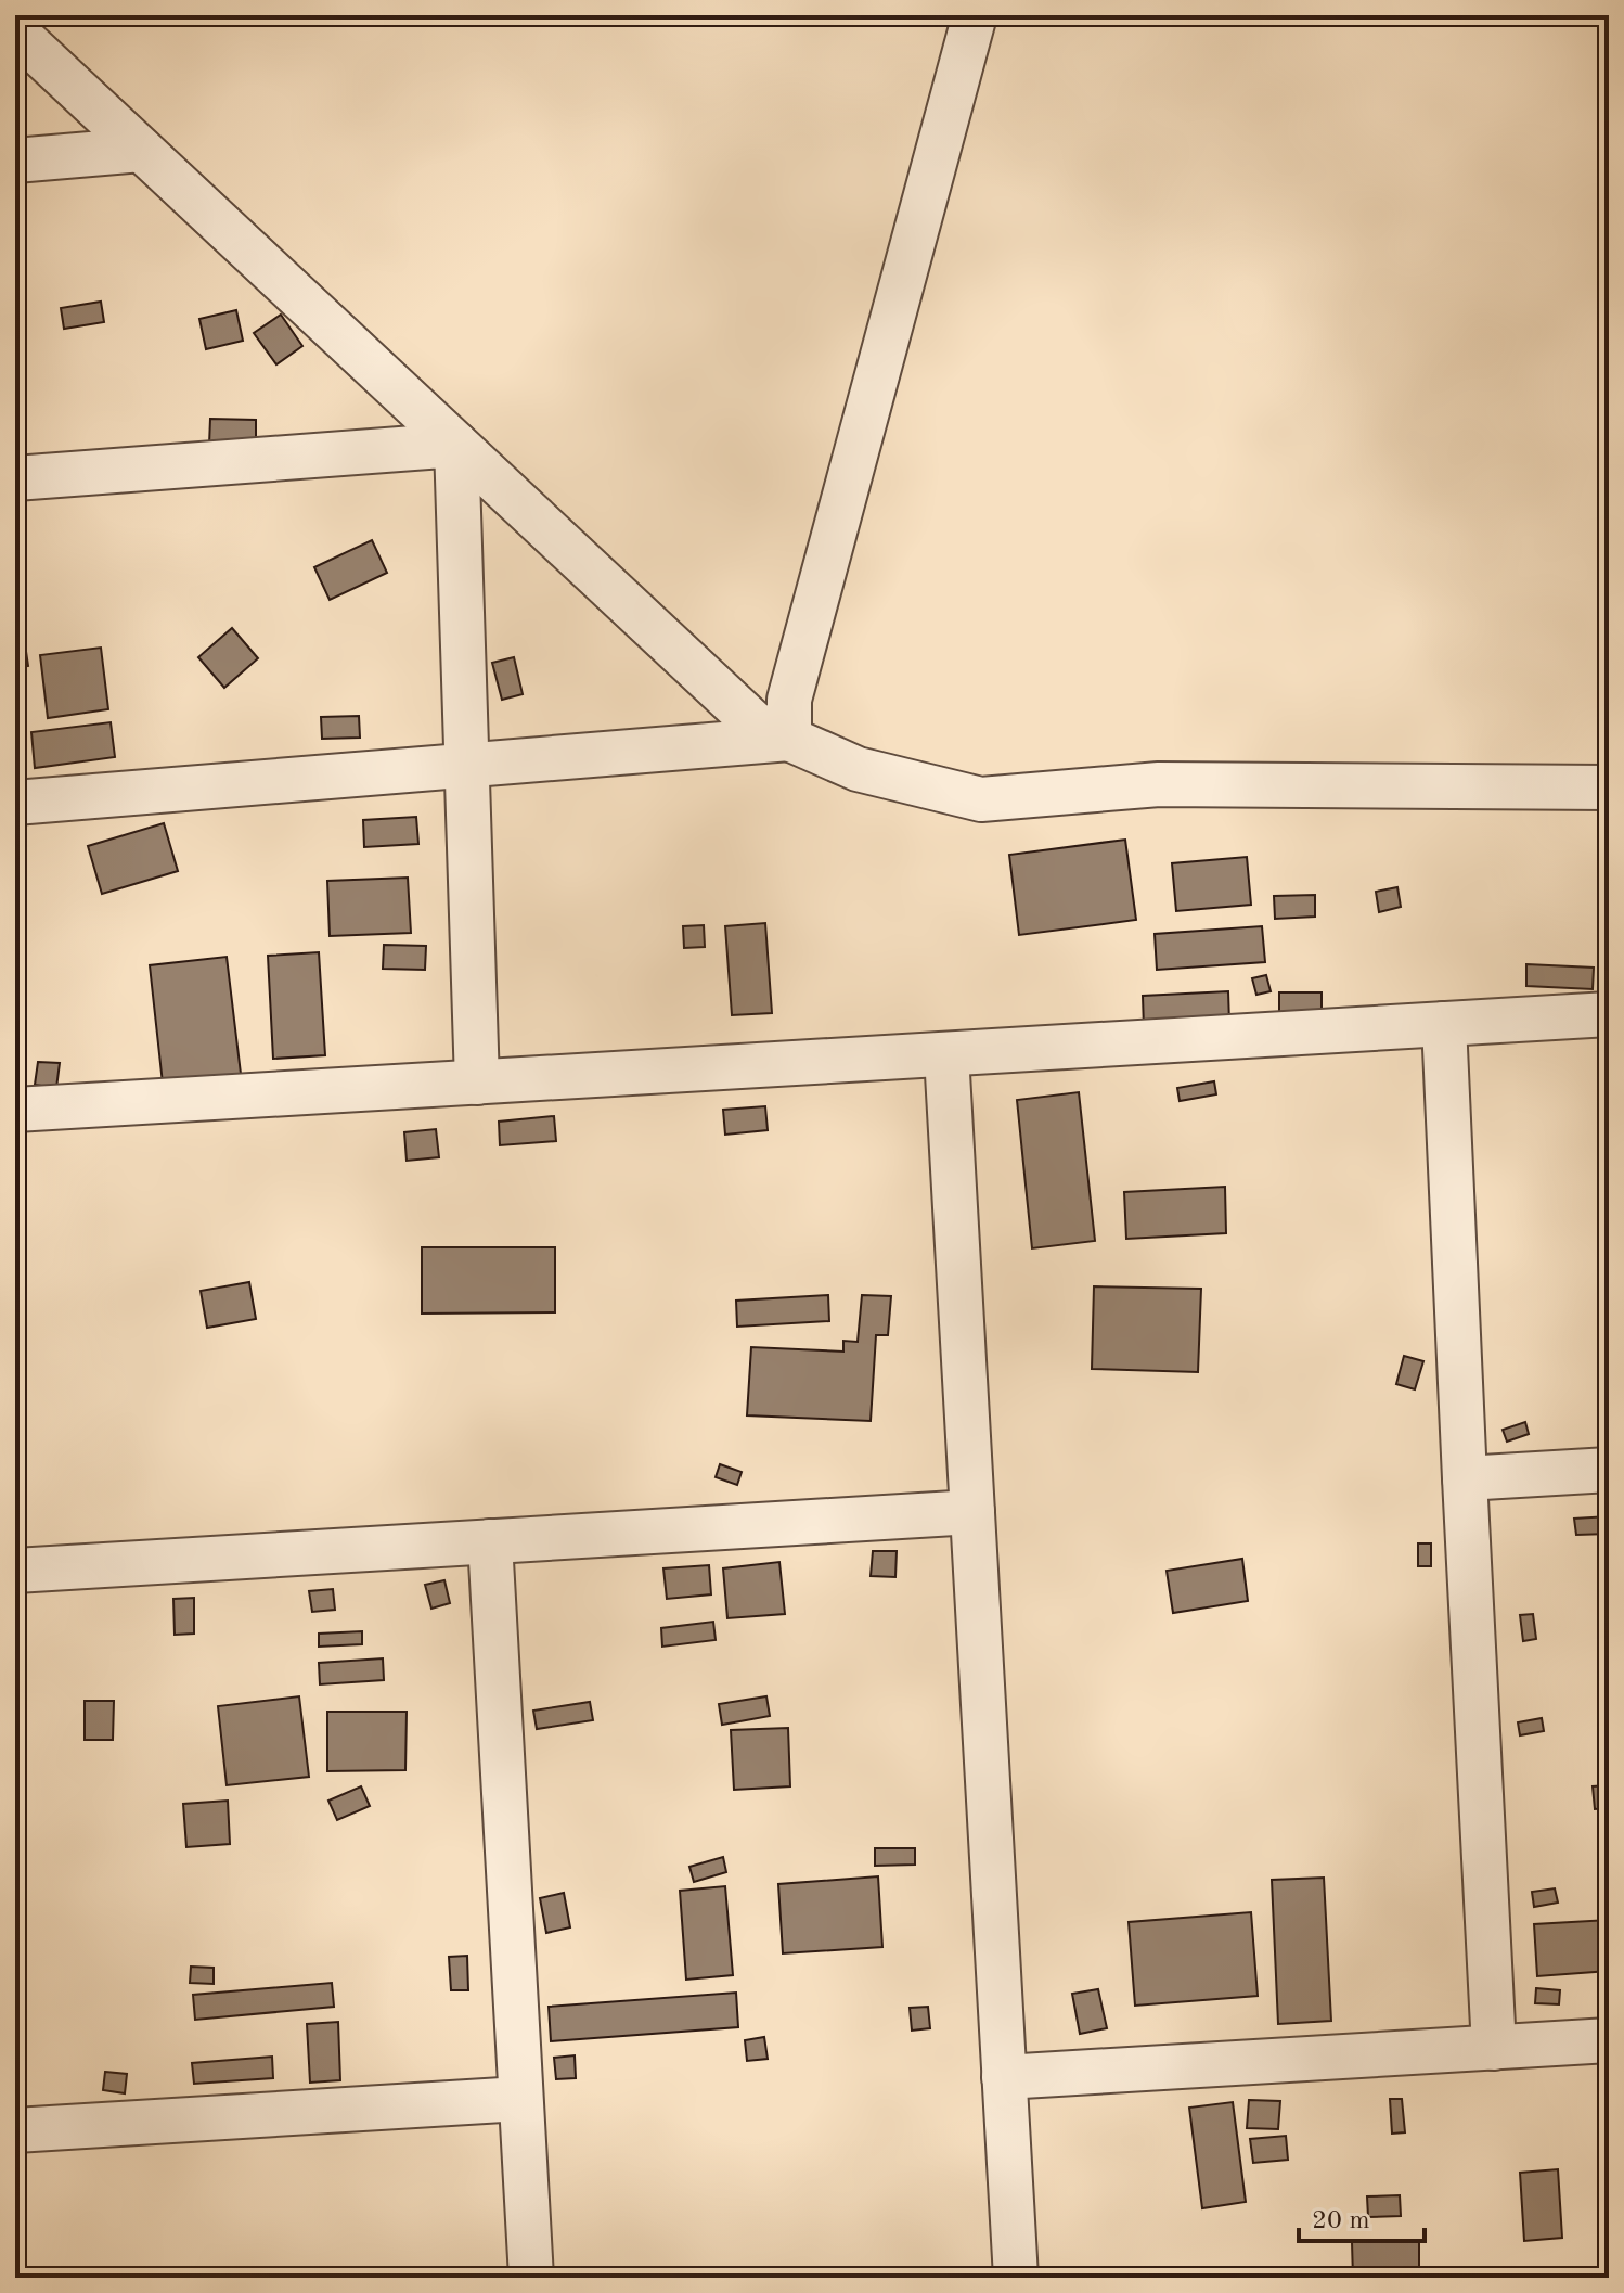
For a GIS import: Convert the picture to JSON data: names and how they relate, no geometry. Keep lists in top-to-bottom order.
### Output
{
  "scale_bar": "20 m"
}
